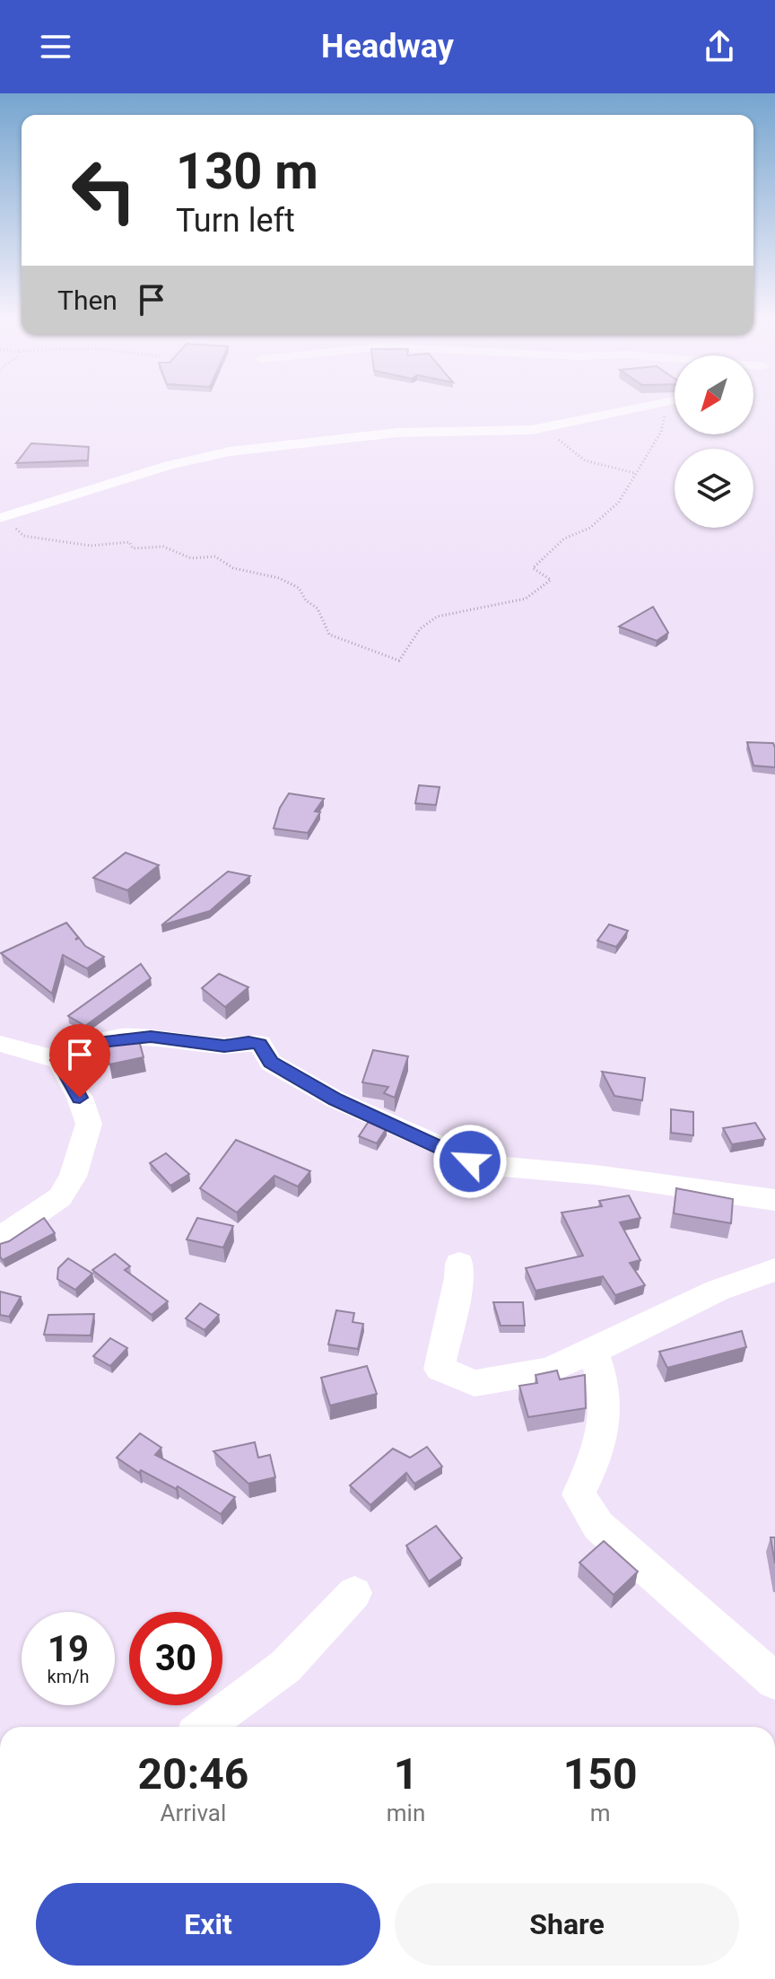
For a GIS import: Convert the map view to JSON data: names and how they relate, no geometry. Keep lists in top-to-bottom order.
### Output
{
  "north": "bottom left",
  "page": {
    "header": "Headway",
    "turn": ["130 m", "Turn left"],
    "then": "Then",
    "speed": "19 km/h",
    "limit": "30",
    "eta": [
      "20:46",
      "Arrival",
      "1",
      "min",
      "150",
      "m"
    ],
    "buttons": ["Exit", "Share"]
  }
}
